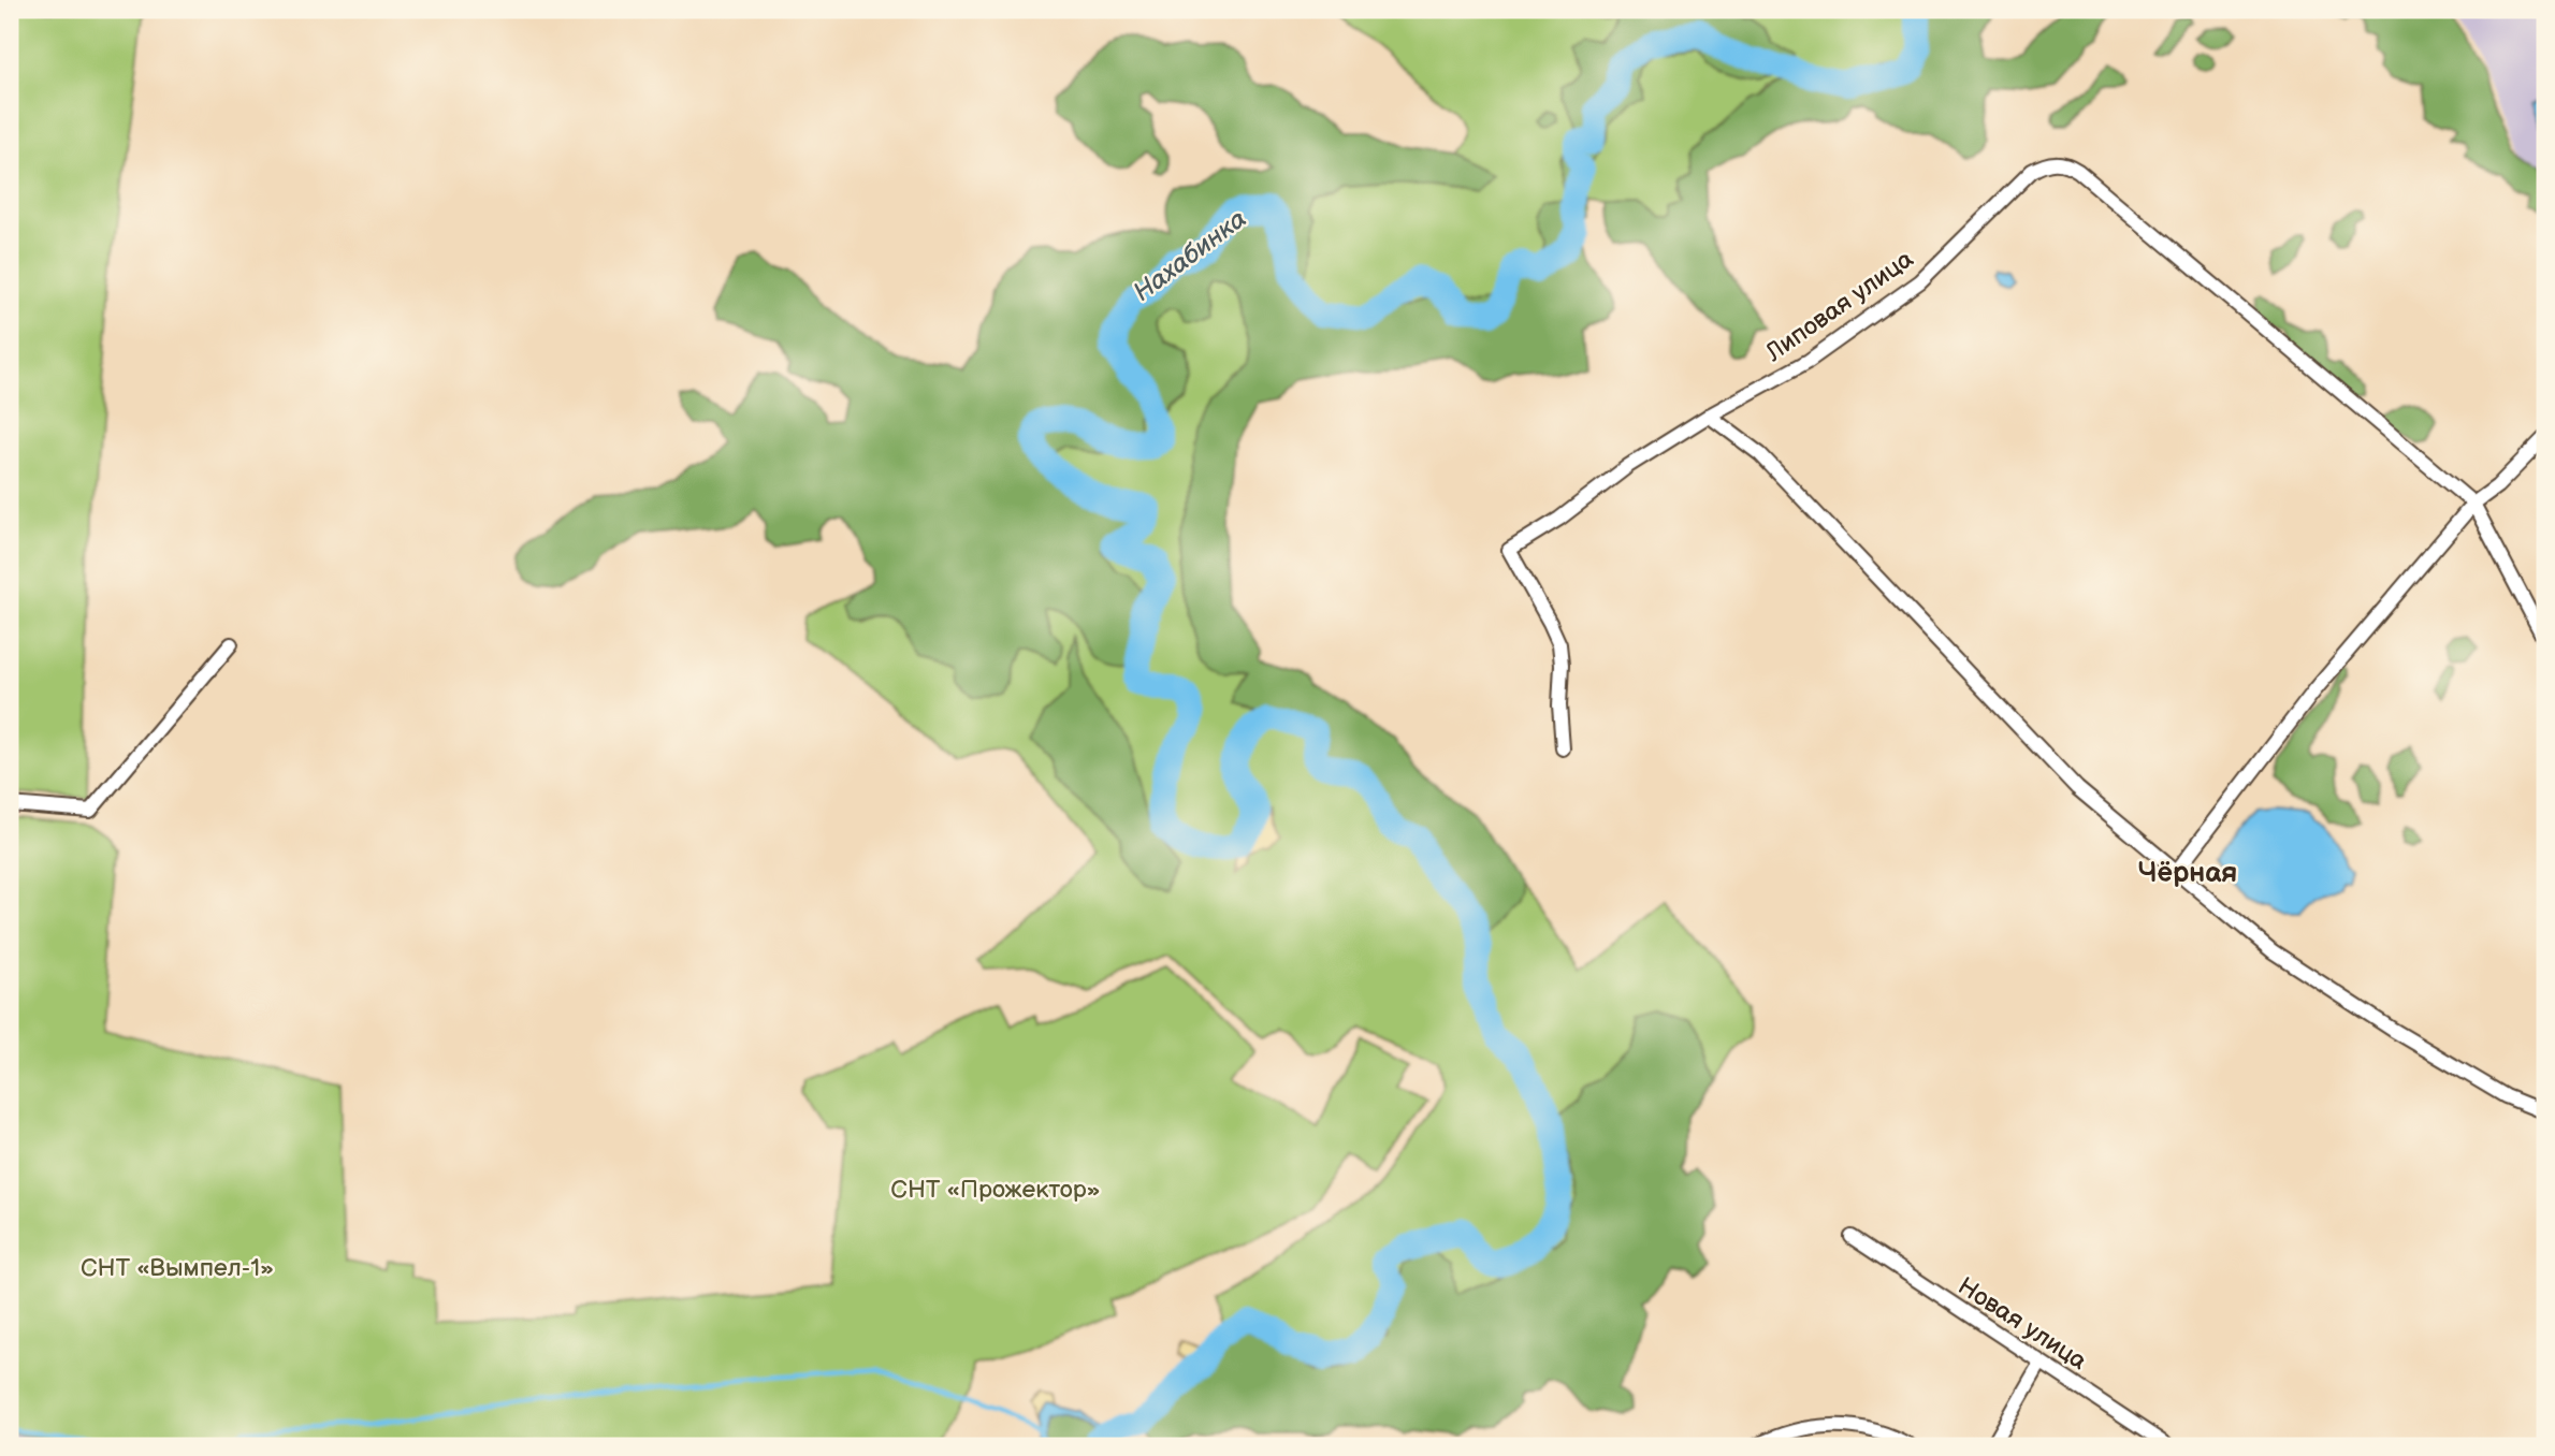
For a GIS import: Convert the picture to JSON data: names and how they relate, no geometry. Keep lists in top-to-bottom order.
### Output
{
  "streets": {
    "street": ["Липовая улица", "Новая улица"]
  },
  "districts": ["Чёрная"],
  "water": ["Нахабинка"],
  "parks": ["СНТ «Прожектор»", "СНТ «Вымпел-1»"]
}
